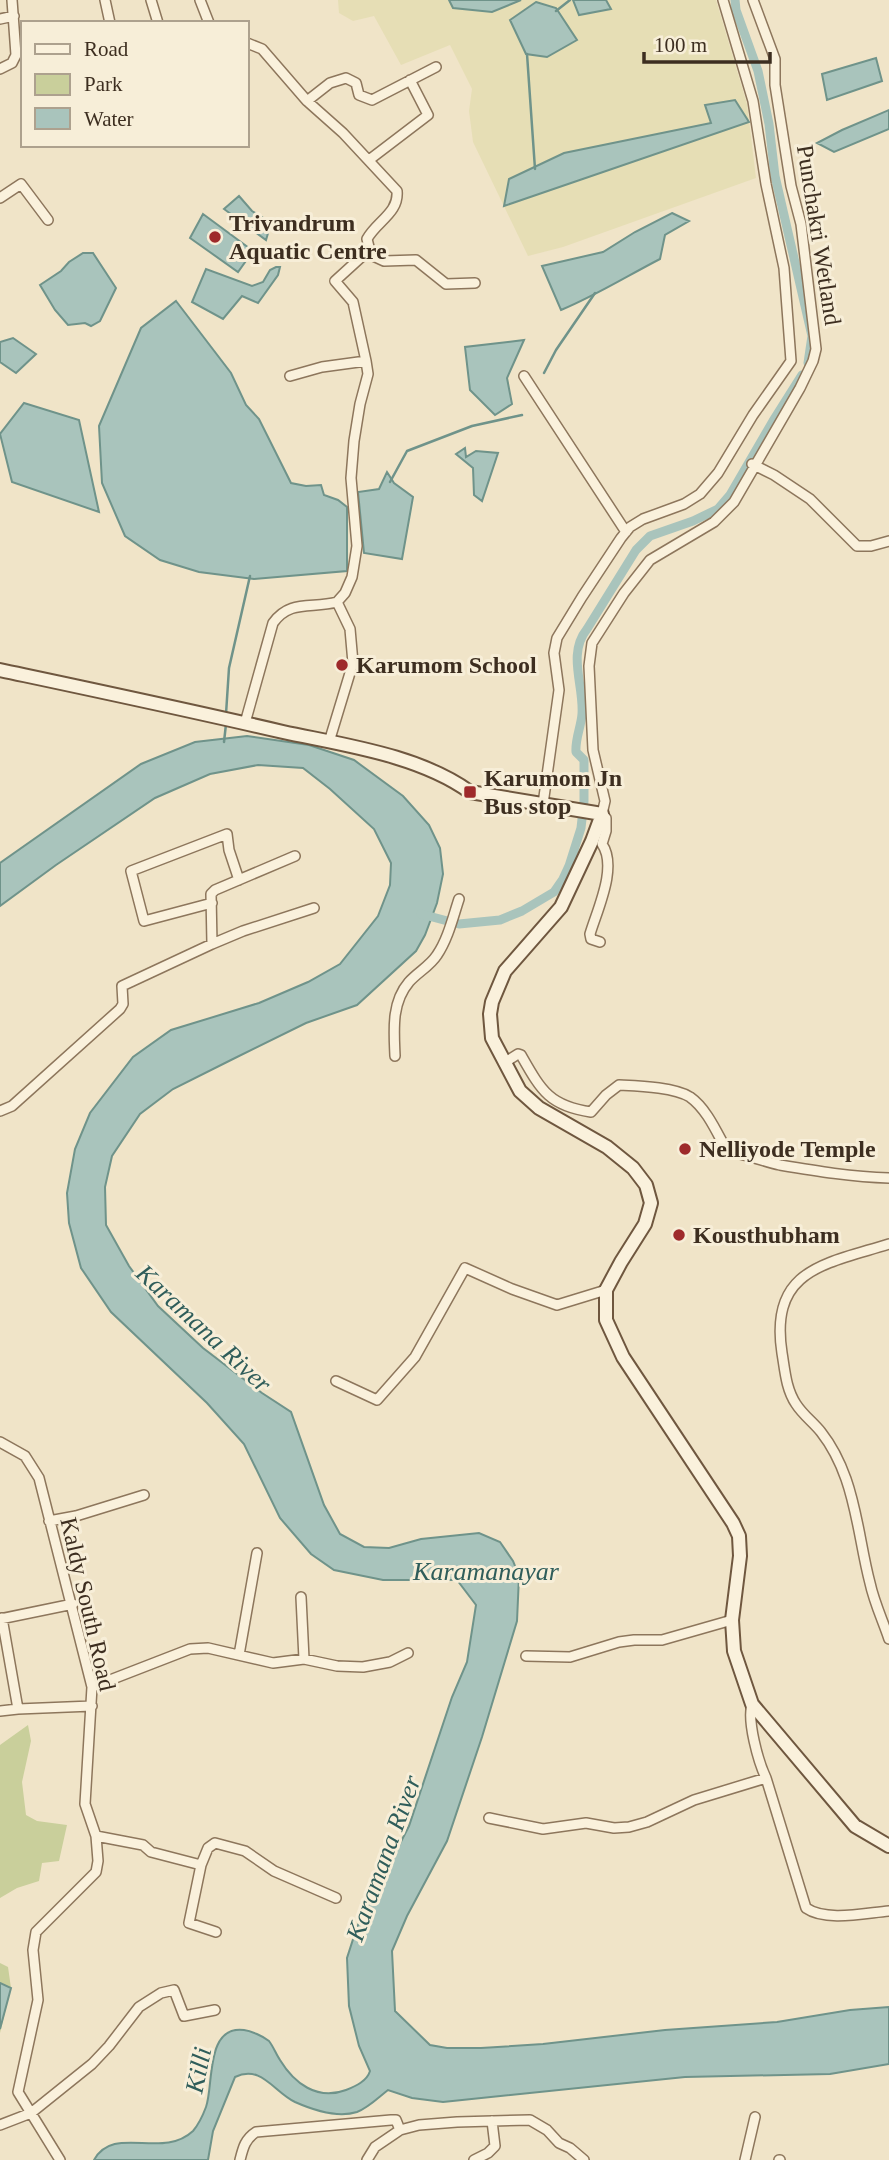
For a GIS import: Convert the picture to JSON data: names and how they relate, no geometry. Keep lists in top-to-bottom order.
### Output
{
  "streets": {
    "street": ["Punchakri Wetland", "Kaldy South Road"]
  },
  "water": ["Karamana River", "Karamanayar", "Killi"],
  "places": {
    "other": [
      "Trivandrum Aquatic Centre",
      "Karumom School",
      "Nelliyode Temple",
      "Kousthubham"
    ],
    "transit": ["Karumom Jn Bus stop"]
  },
  "legend": ["Road", "Park", "Water"],
  "scale_bar": "100 m"
}
